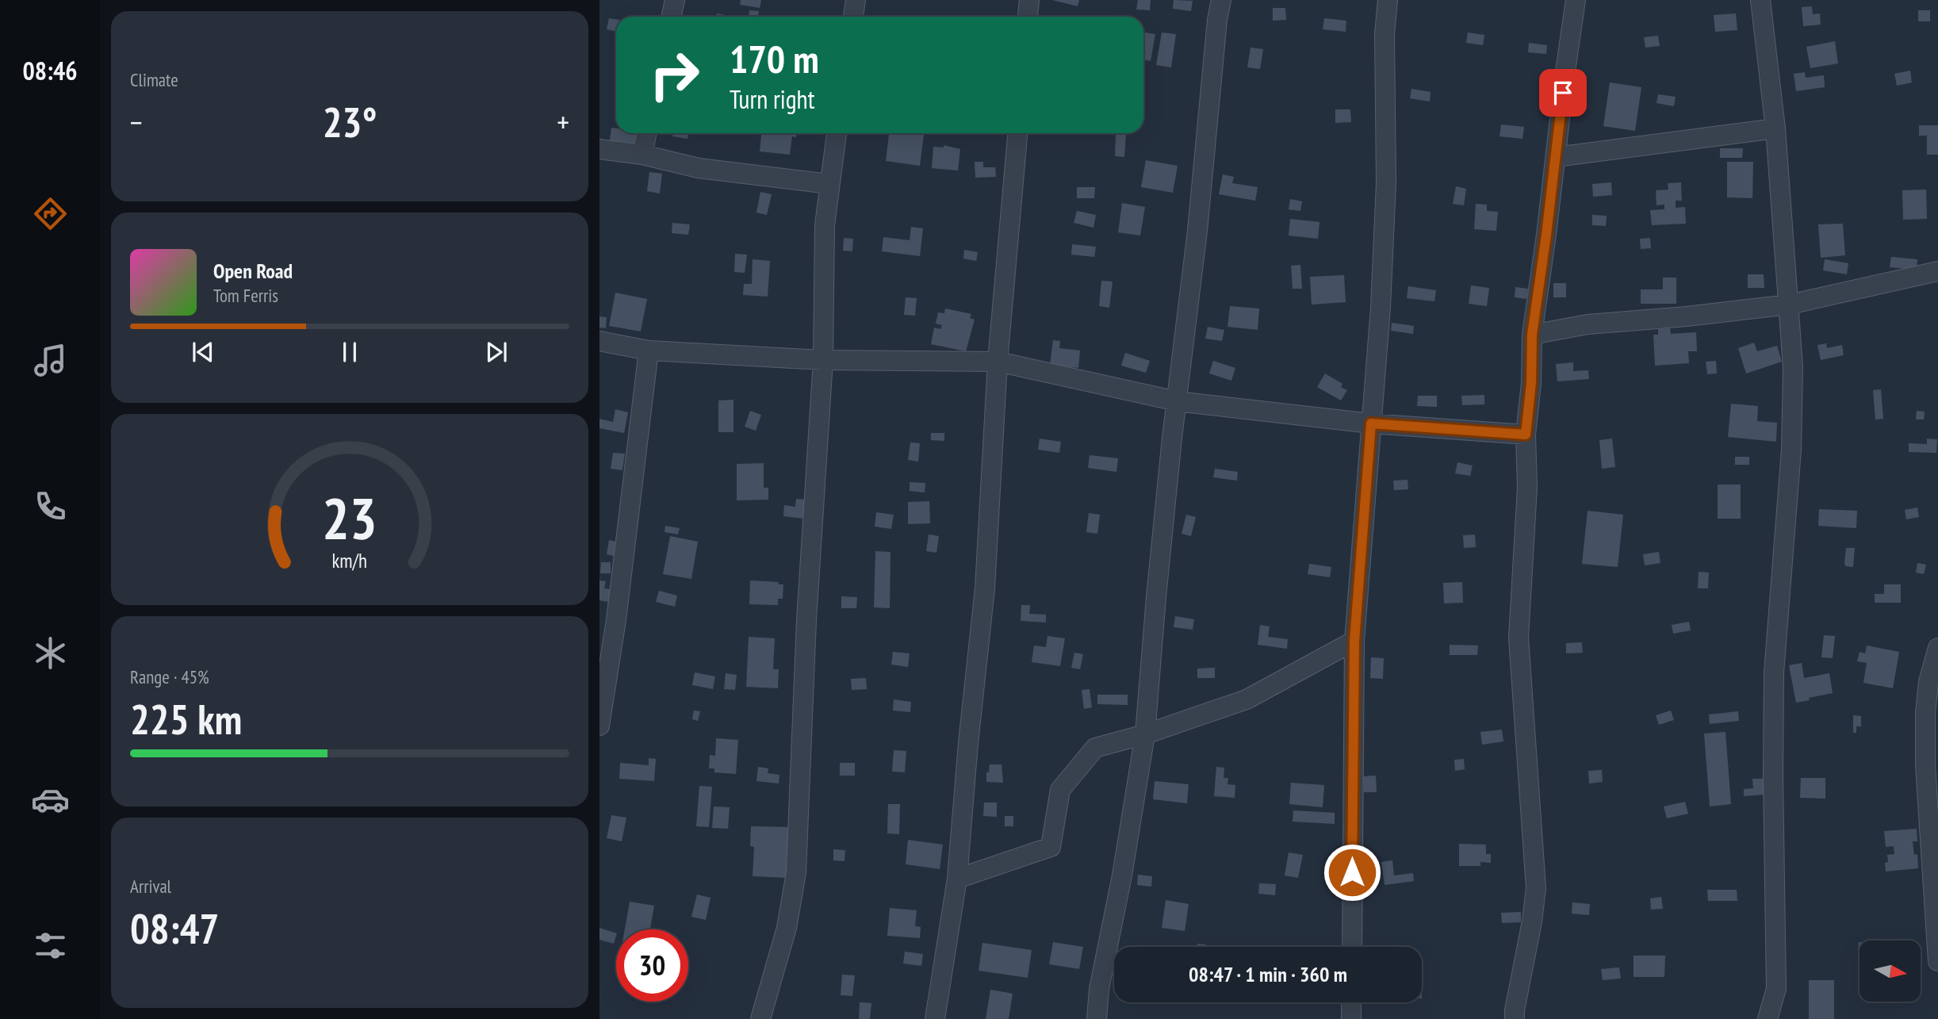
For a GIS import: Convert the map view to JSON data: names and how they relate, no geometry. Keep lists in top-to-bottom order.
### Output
{
  "north": "right",
  "page": {
    "tabs": "08:46",
    "tile": [
      "Climate",
      ["Range · 45%", "225 km"],
      ["Arrival", "08:47"]
    ],
    "turn": ["170 m", "Turn right"],
    "heat": ["−", "23°", "+"],
    "song": ["Open Road", "Tom Ferris"],
    "limit": "30",
    "trip": "08:47 · 1 min · 360 m",
    "gauge": ["23", "km/h"]
  }
}
